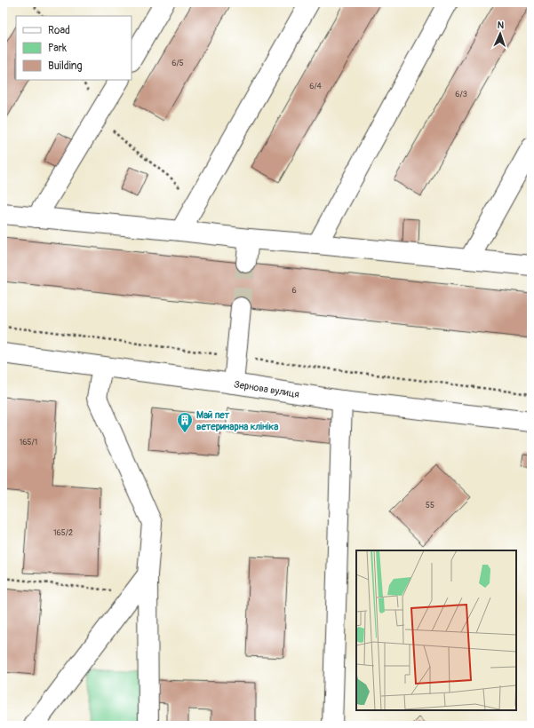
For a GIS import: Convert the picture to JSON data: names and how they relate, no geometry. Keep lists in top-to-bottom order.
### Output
{
  "streets": {
    "street": ["Зернова вулиця"]
  },
  "places": {
    "building": ["Май пет ветеринарна клініка"]
  },
  "house_numbers": [
    "6/5",
    "6/4",
    "6/3",
    "6",
    "165/1",
    "55",
    "165/2"
  ],
  "legend": ["Road", "Park", "Building"],
  "north": "top"
}
